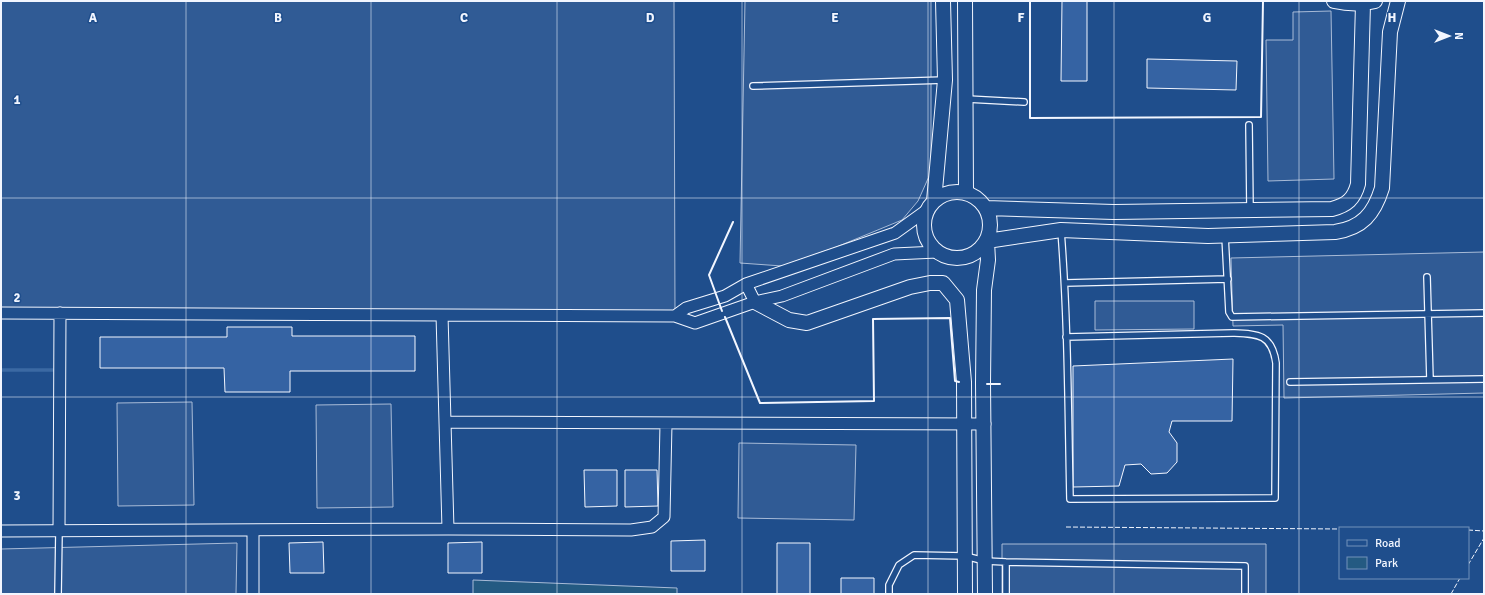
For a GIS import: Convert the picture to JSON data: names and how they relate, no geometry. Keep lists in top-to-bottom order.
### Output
{
  "legend": ["Road", "Park"],
  "north": "right",
  "grid": {
    "columns": [
      "A",
      "B",
      "C",
      "D",
      "E",
      "F",
      "G",
      "H"
    ],
    "rows": ["1", "2", "3"]
  }
}
